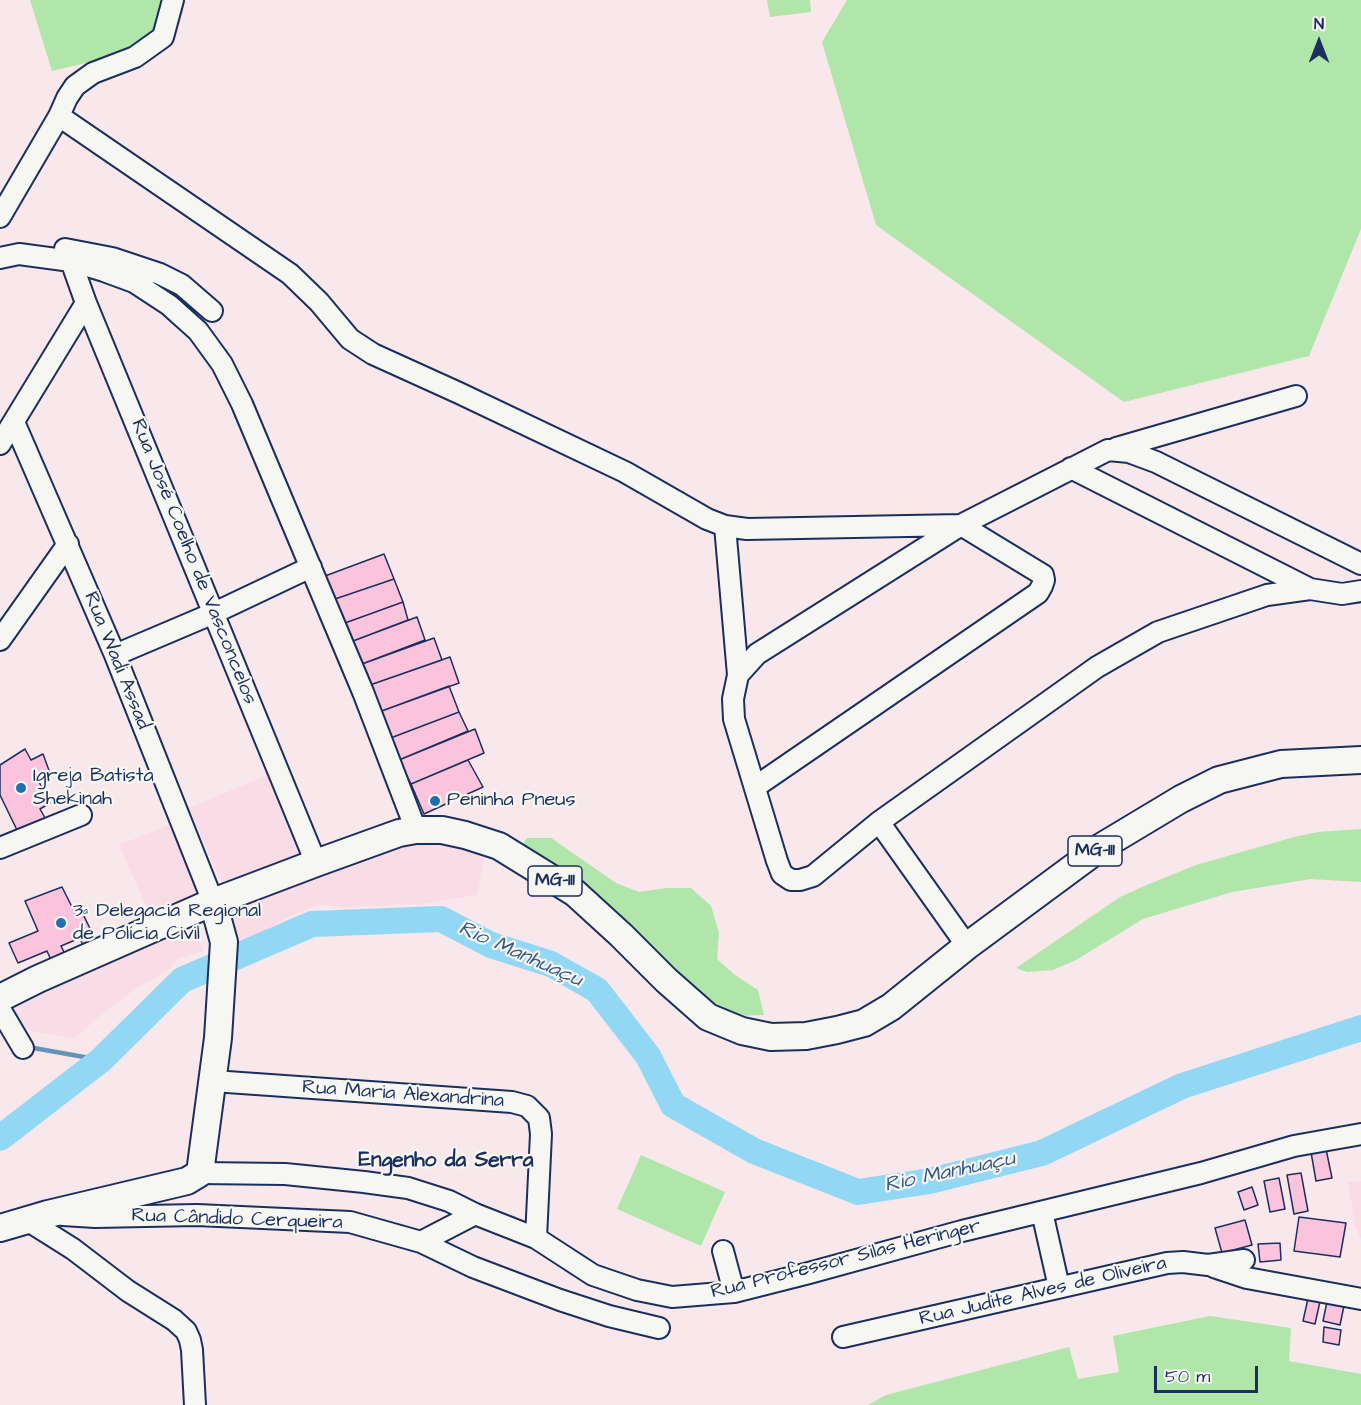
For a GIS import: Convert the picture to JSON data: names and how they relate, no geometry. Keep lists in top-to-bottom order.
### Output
{
  "streets": {
    "main road": ["MG-111"],
    "street": [
      "Rua José Coelho de Vasconcelos",
      "Rua Wadi Assad",
      "Rua Maria Alexandrina",
      "Rua Cândido Cerqueira",
      "Rua Professor Silas Heringer",
      "Rua Judite Alves de Oliveira"
    ]
  },
  "crossings": [
    ["Rua José Coelho de Vasconcelos", "MG-111"],
    ["Rua Wadi Assad", "MG-111"],
    ["Rua Maria Alexandrina", "Rua Professor Silas Heringer"]
  ],
  "districts": ["Engenho da Serra"],
  "water": ["Rio Manhuaçu"],
  "places": ["Igreja Batista Shekinah", "Peninha Pneus", "3ª Delegacia Regional de Polícia Civil"],
  "scale_bar": "50 m",
  "north": "top"
}
